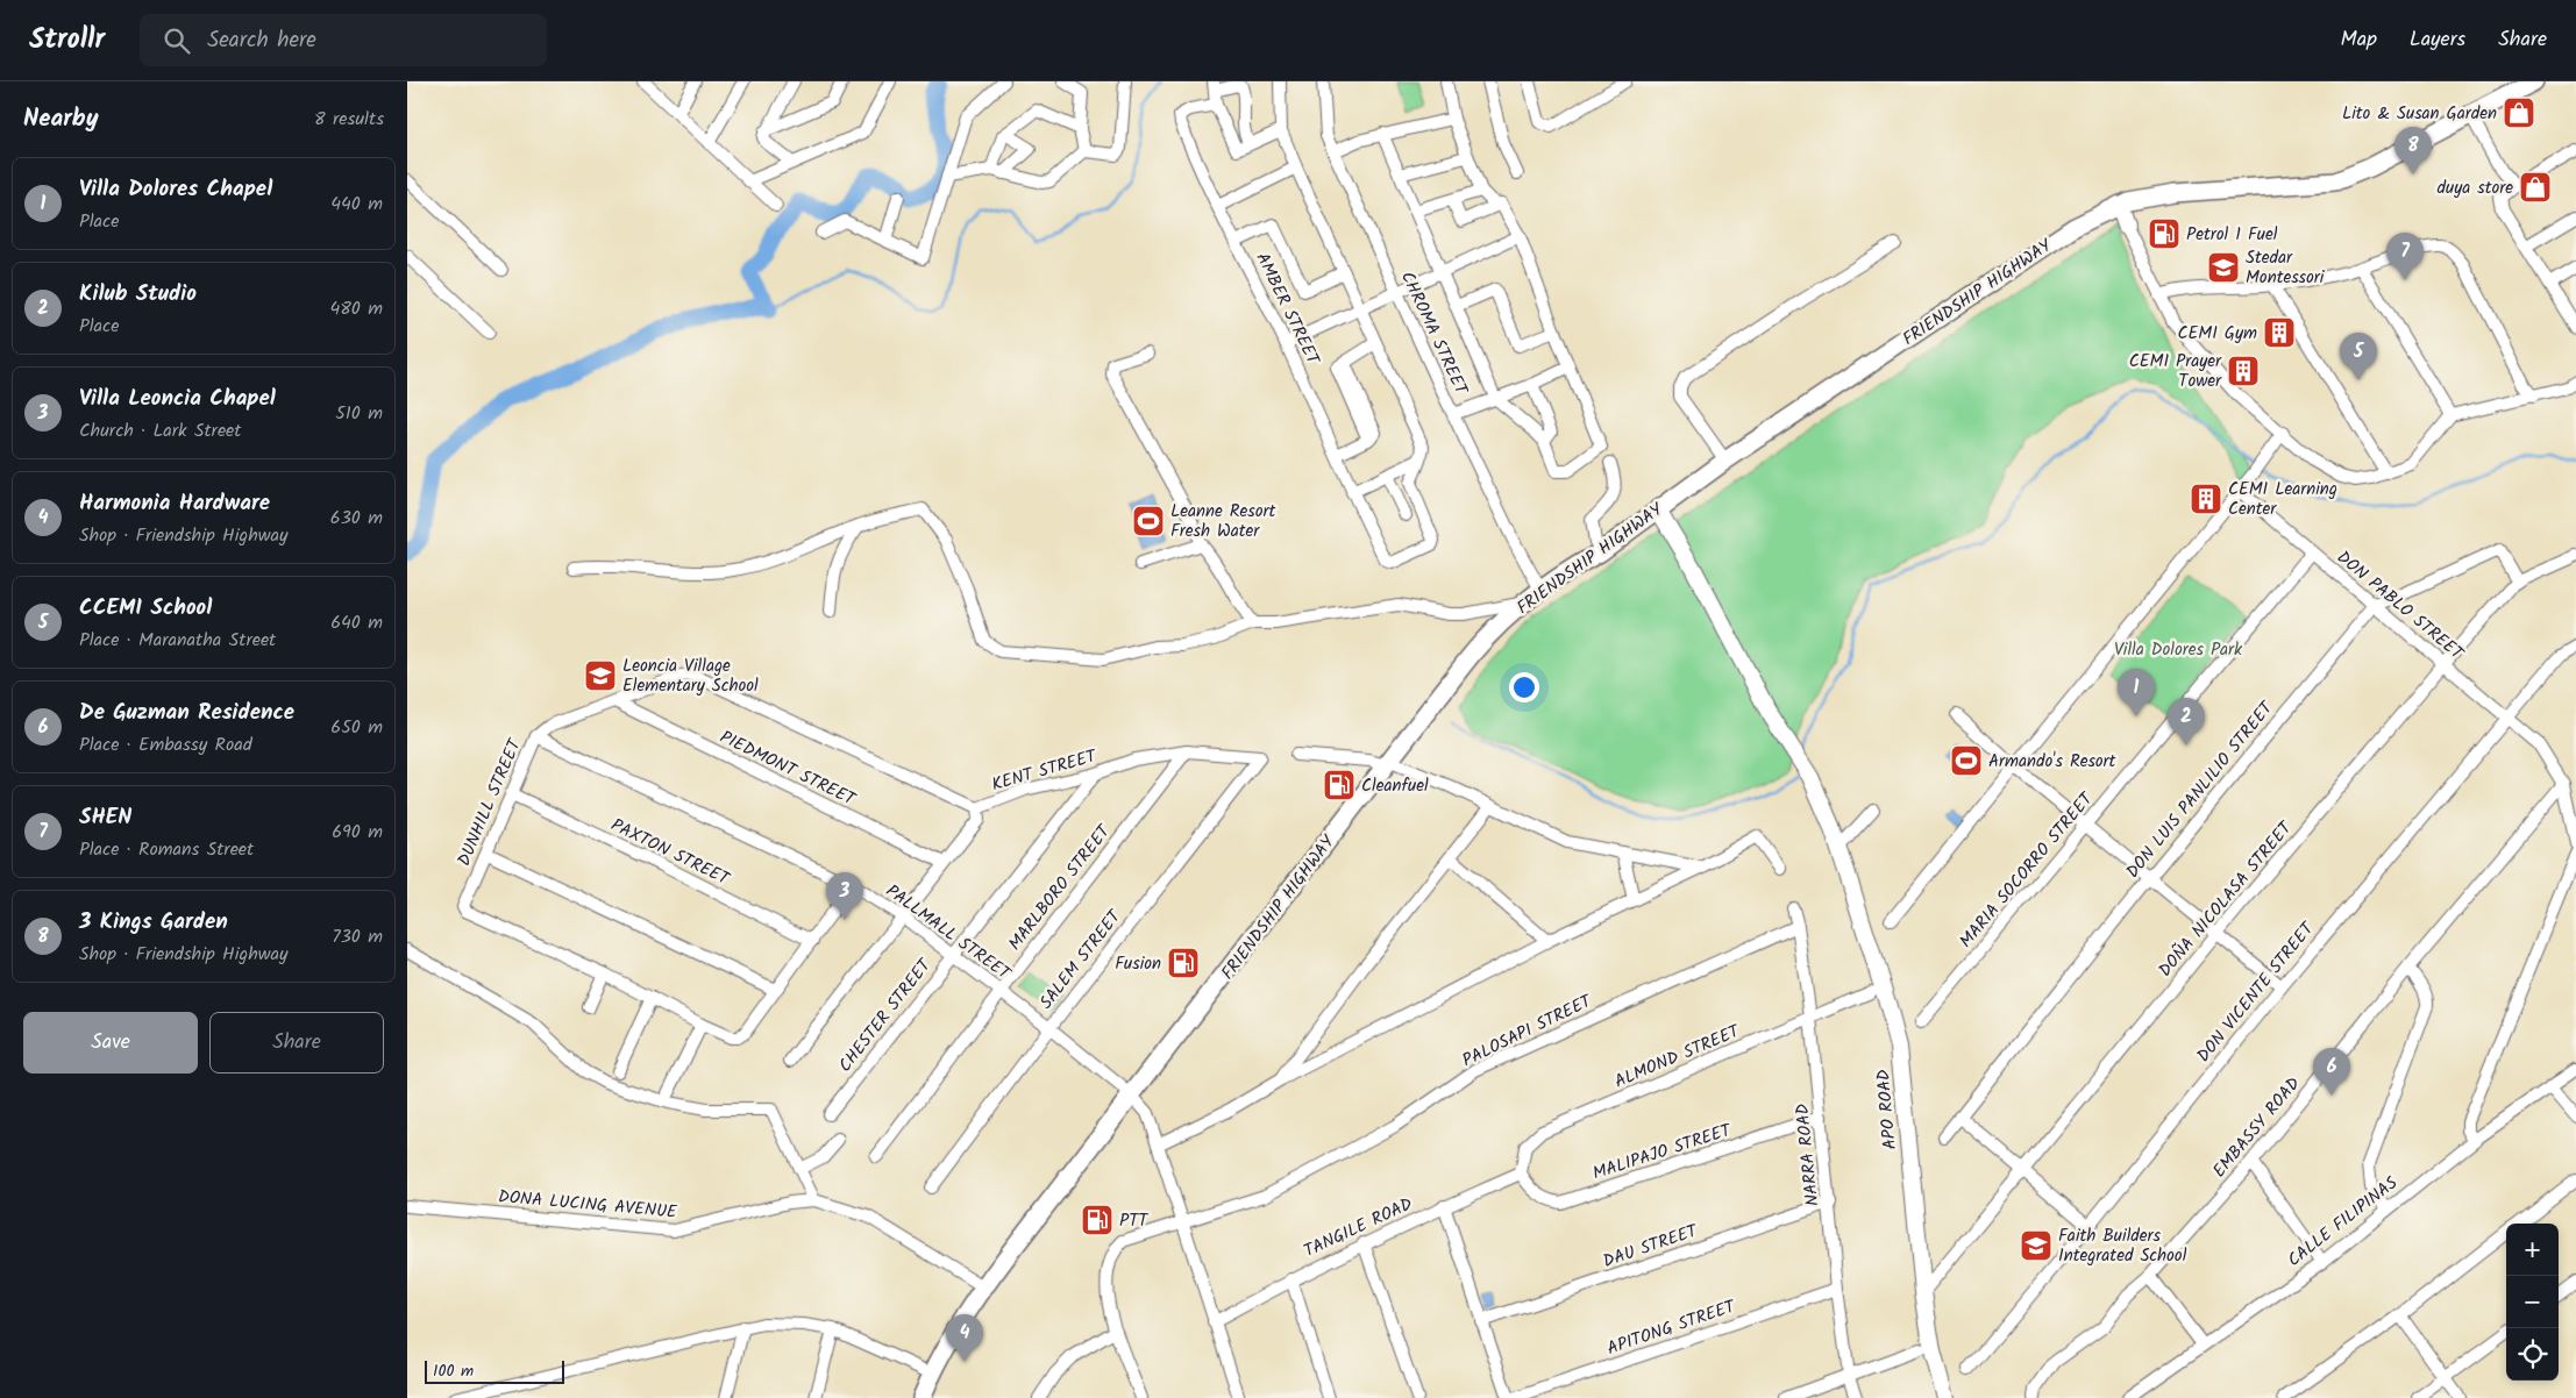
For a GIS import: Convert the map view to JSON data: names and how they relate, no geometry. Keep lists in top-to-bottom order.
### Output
{
  "streets": {
    "main road": ["FRIENDSHIP HIGHWAY"],
    "street": [
      "AMBER STREET",
      "CHROMA STREET",
      "DON PABLO STREET",
      "PIEDMONT STREET",
      "KENT STREET",
      "DON LUIS PANLILIO STREET",
      "DUNHILL STREET",
      "PAXTON STREET",
      "MARIA SOCORRO STREET",
      "MARLBORO STREET",
      "DOÑA NICOLASA STREET",
      "PALLMALL STREET",
      "SALEM STREET",
      "DON VICENTE STREET",
      "CHESTER STREET",
      "PALOSAPI STREET",
      "ALMOND STREET",
      "APO ROAD",
      "EMBASSY ROAD",
      "MALIPAJO STREET",
      "NARRA ROAD",
      "DONA LUCING AVENUE",
      "CALLE FILIPINAS",
      "TANGILE ROAD",
      "DAU STREET",
      "APITONG STREET"
    ]
  },
  "crossings": [
    ["FRIENDSHIP HIGHWAY", "CHROMA STREET"],
    ["FRIENDSHIP HIGHWAY", "PALLMALL STREET"],
    ["FRIENDSHIP HIGHWAY", "APO ROAD"],
    ["FRIENDSHIP HIGHWAY", "DONA LUCING AVENUE"],
    ["DON PABLO STREET", "DON LUIS PANLILIO STREET"],
    ["DON PABLO STREET", "MARIA SOCORRO STREET"],
    ["DON PABLO STREET", "DOÑA NICOLASA STREET"],
    ["DON PABLO STREET", "DON VICENTE STREET"],
    ["DON PABLO STREET", "EMBASSY ROAD"],
    ["PIEDMONT STREET", "KENT STREET"],
    ["PIEDMONT STREET", "DUNHILL STREET"],
    ["KENT STREET", "DUNHILL STREET"],
    ["KENT STREET", "MARLBORO STREET"],
    ["KENT STREET", "PALLMALL STREET"],
    ["KENT STREET", "SALEM STREET"],
    ["KENT STREET", "CHESTER STREET"],
    ["DON LUIS PANLILIO STREET", "DOÑA NICOLASA STREET"],
    ["DUNHILL STREET", "PAXTON STREET"],
    ["DUNHILL STREET", "PALLMALL STREET"],
    ["MARLBORO STREET", "PALLMALL STREET"],
    ["DOÑA NICOLASA STREET", "APO ROAD"],
    ["PALLMALL STREET", "SALEM STREET"],
    ["PALLMALL STREET", "CHESTER STREET"],
    ["PALLMALL STREET", "PALOSAPI STREET"],
    ["PALLMALL STREET", "TANGILE ROAD"],
    ["PALOSAPI STREET", "NARRA ROAD"],
    ["ALMOND STREET", "MALIPAJO STREET"],
    ["ALMOND STREET", "NARRA ROAD"],
    ["ALMOND STREET", "TANGILE ROAD"],
    ["MALIPAJO STREET", "NARRA ROAD"],
    ["MALIPAJO STREET", "TANGILE ROAD"],
    ["NARRA ROAD", "DAU STREET"],
    ["NARRA ROAD", "APITONG STREET"]
  ],
  "parks": ["Villa Dolores Park"],
  "places": {
    "shop": ["Lito & Susan Garden", "duya store"],
    "fuel station": [
      "Petrol 1 Fuel",
      "Cleanfuel",
      "Fusion",
      "PTT"
    ],
    "school or university": ["Stedar Montessori", "Leoncia Village Elementary School", "Faith Builders Integrated School"],
    "building": ["CEMI Gym", "CEMI Prayer Tower", "CEMI Learning Center"],
    "sports": ["Leanne Resort Fresh Water", "Armando's Resort"]
  },
  "scale_bar": "100 m",
  "page": {
    "header": "Strollr",
    "search": "Search here",
    "nav": ["Map", "Layers", "Share"],
    "heading": ["Nearby", "8 results"],
    "pins": [
      "8",
      "7",
      "5",
      "1",
      "2",
      "3",
      "6",
      "4"
    ],
    "list": [
      {
        "mark": "1",
        "name": "Villa Dolores Chapel",
        "note": "Place",
        "value": "440 m"
      },
      {
        "mark": "2",
        "name": "Kilub Studio",
        "note": "Place",
        "value": "480 m"
      },
      {
        "mark": "3",
        "name": "Villa Leoncia Chapel",
        "note": "Church · Lark Street",
        "value": "510 m"
      },
      {
        "mark": "4",
        "name": "Harmonia Hardware",
        "note": "Shop · Friendship Highway",
        "value": "630 m"
      },
      {
        "mark": "5",
        "name": "CCEMI School",
        "note": "Place · Maranatha Street",
        "value": "640 m"
      },
      {
        "mark": "6",
        "name": "De Guzman Residence",
        "note": "Place · Embassy Road",
        "value": "650 m"
      },
      {
        "mark": "7",
        "name": "SHEN",
        "note": "Place · Romans Street",
        "value": "690 m"
      },
      {
        "mark": "8",
        "name": "3 Kings Garden",
        "note": "Shop · Friendship Highway",
        "value": "730 m"
      }
    ],
    "buttons": ["Save", "Share"],
    "map_buttons": ["+", "−"],
    "scale": "100 m"
  }
}
